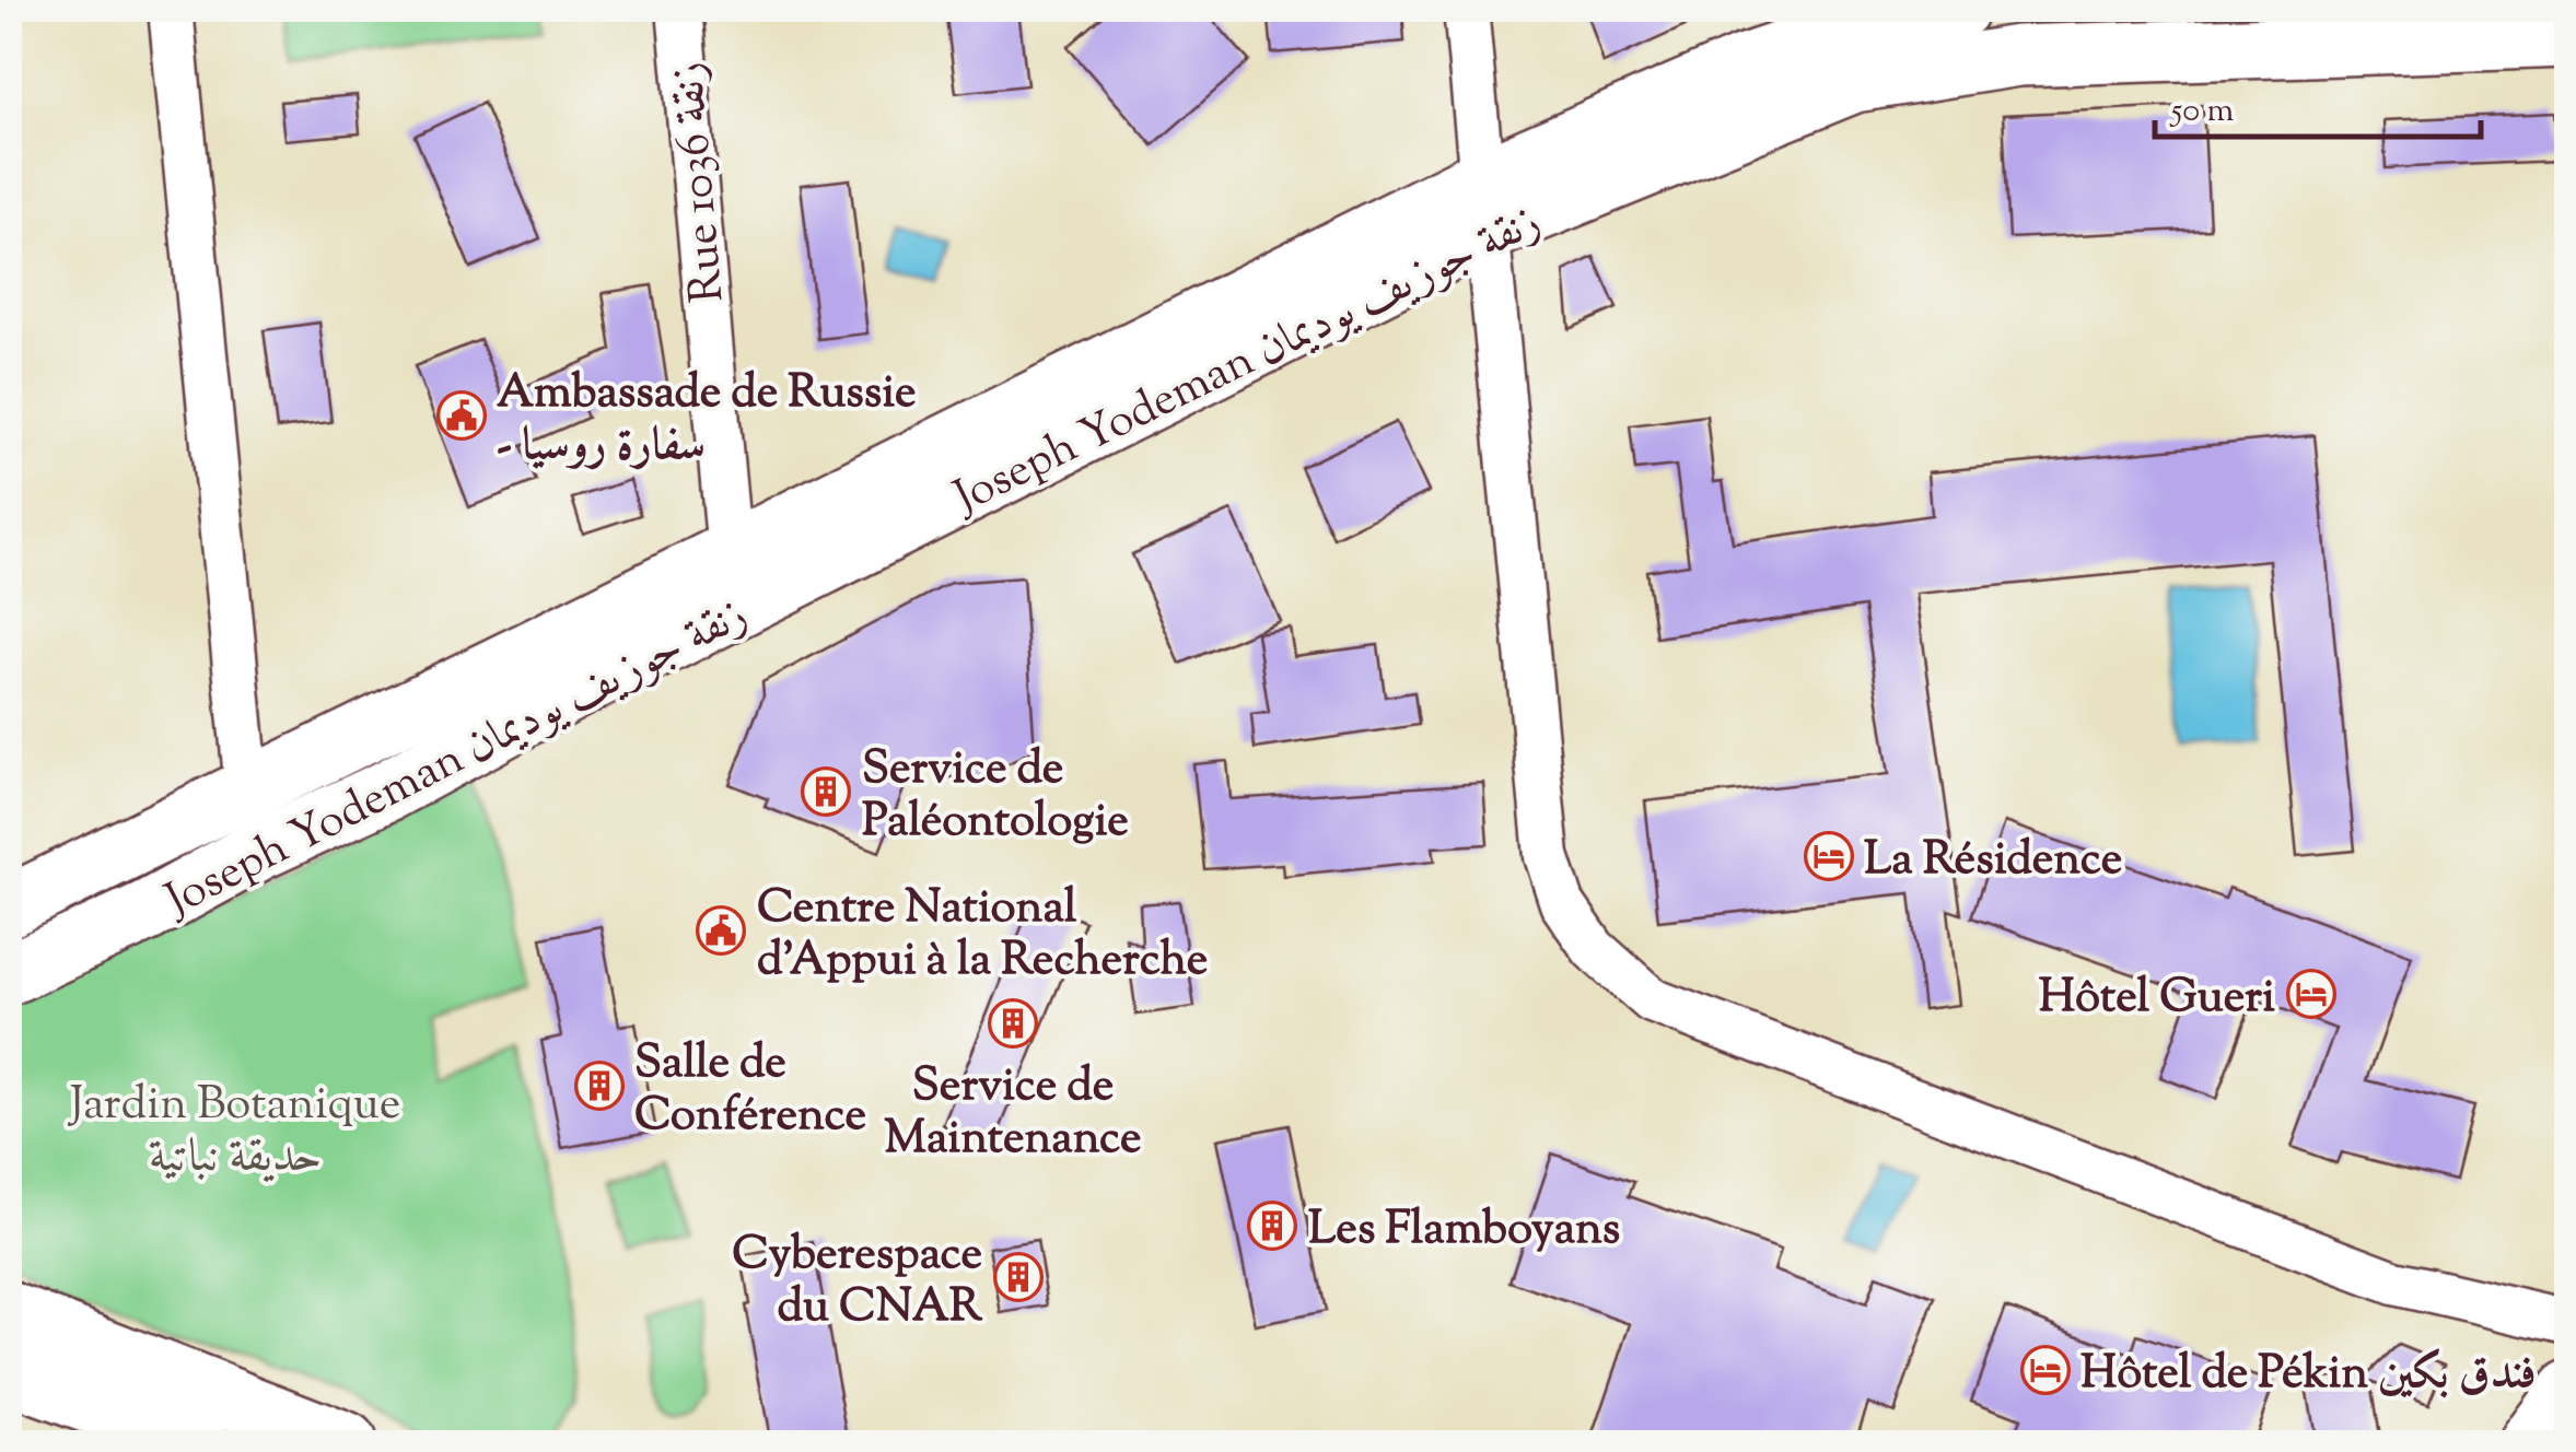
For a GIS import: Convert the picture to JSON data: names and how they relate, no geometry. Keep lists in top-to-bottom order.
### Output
{
  "streets": {
    "street": ["Rue 1036 زنقة", "Joseph Yodeman زنقة جوزيف يوديمان"]
  },
  "crossings": [
    ["Rue 1036 زنقة", "Joseph Yodeman زنقة جوزيف يوديمان"]
  ],
  "parks": ["Jardin Botanique حديقة نباتية"],
  "places": {
    "public building": ["Ambassade de Russie - سفارة روسيا", "Centre National d'Appui à la Recherche"],
    "building": [
      "Service de Paléontologie",
      "Service de Maintenance",
      "Salle de Conférence",
      "Les Flamboyans",
      "Cyberespace du CNAR"
    ],
    "hotel": ["La Résidence", "Hôtel Gueri", "Hôtel de Pékin فندق بكين"]
  },
  "scale_bar": "50 m"
}
